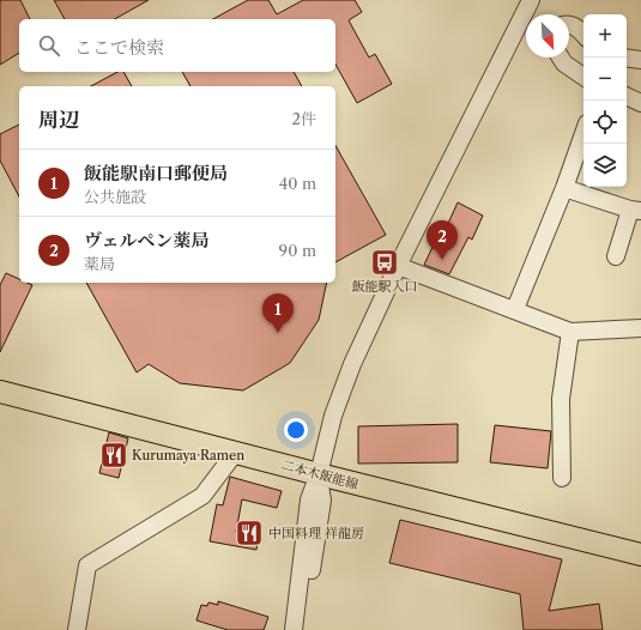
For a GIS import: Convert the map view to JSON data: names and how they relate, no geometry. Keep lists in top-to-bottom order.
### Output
{
  "streets": {
    "main road": ["二本木飯能線"]
  },
  "places": {
    "bus stop": ["飯能駅入口"],
    "restaurant": ["Kurumaya Ramen", "中国料理 祥龍房"]
  },
  "north": "bottom right",
  "page": {
    "map_buttons": ["+", "−"],
    "search": "ここで検索",
    "heading": ["周辺", "2件"],
    "list": [
      {
        "mark": "1",
        "name": "飯能駅南口郵便局",
        "note": "公共施設",
        "value": "40 m"
      },
      {
        "mark": "2",
        "name": "ヴェルペン薬局",
        "note": "薬局",
        "value": "90 m"
      }
    ],
    "pins": ["2", "1"]
  }
}
